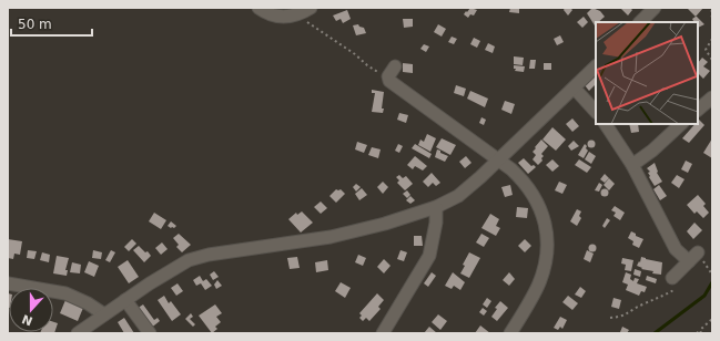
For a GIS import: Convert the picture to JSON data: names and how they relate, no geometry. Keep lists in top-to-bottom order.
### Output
{
  "scale_bar": "50 m",
  "north": "bottom"
}
